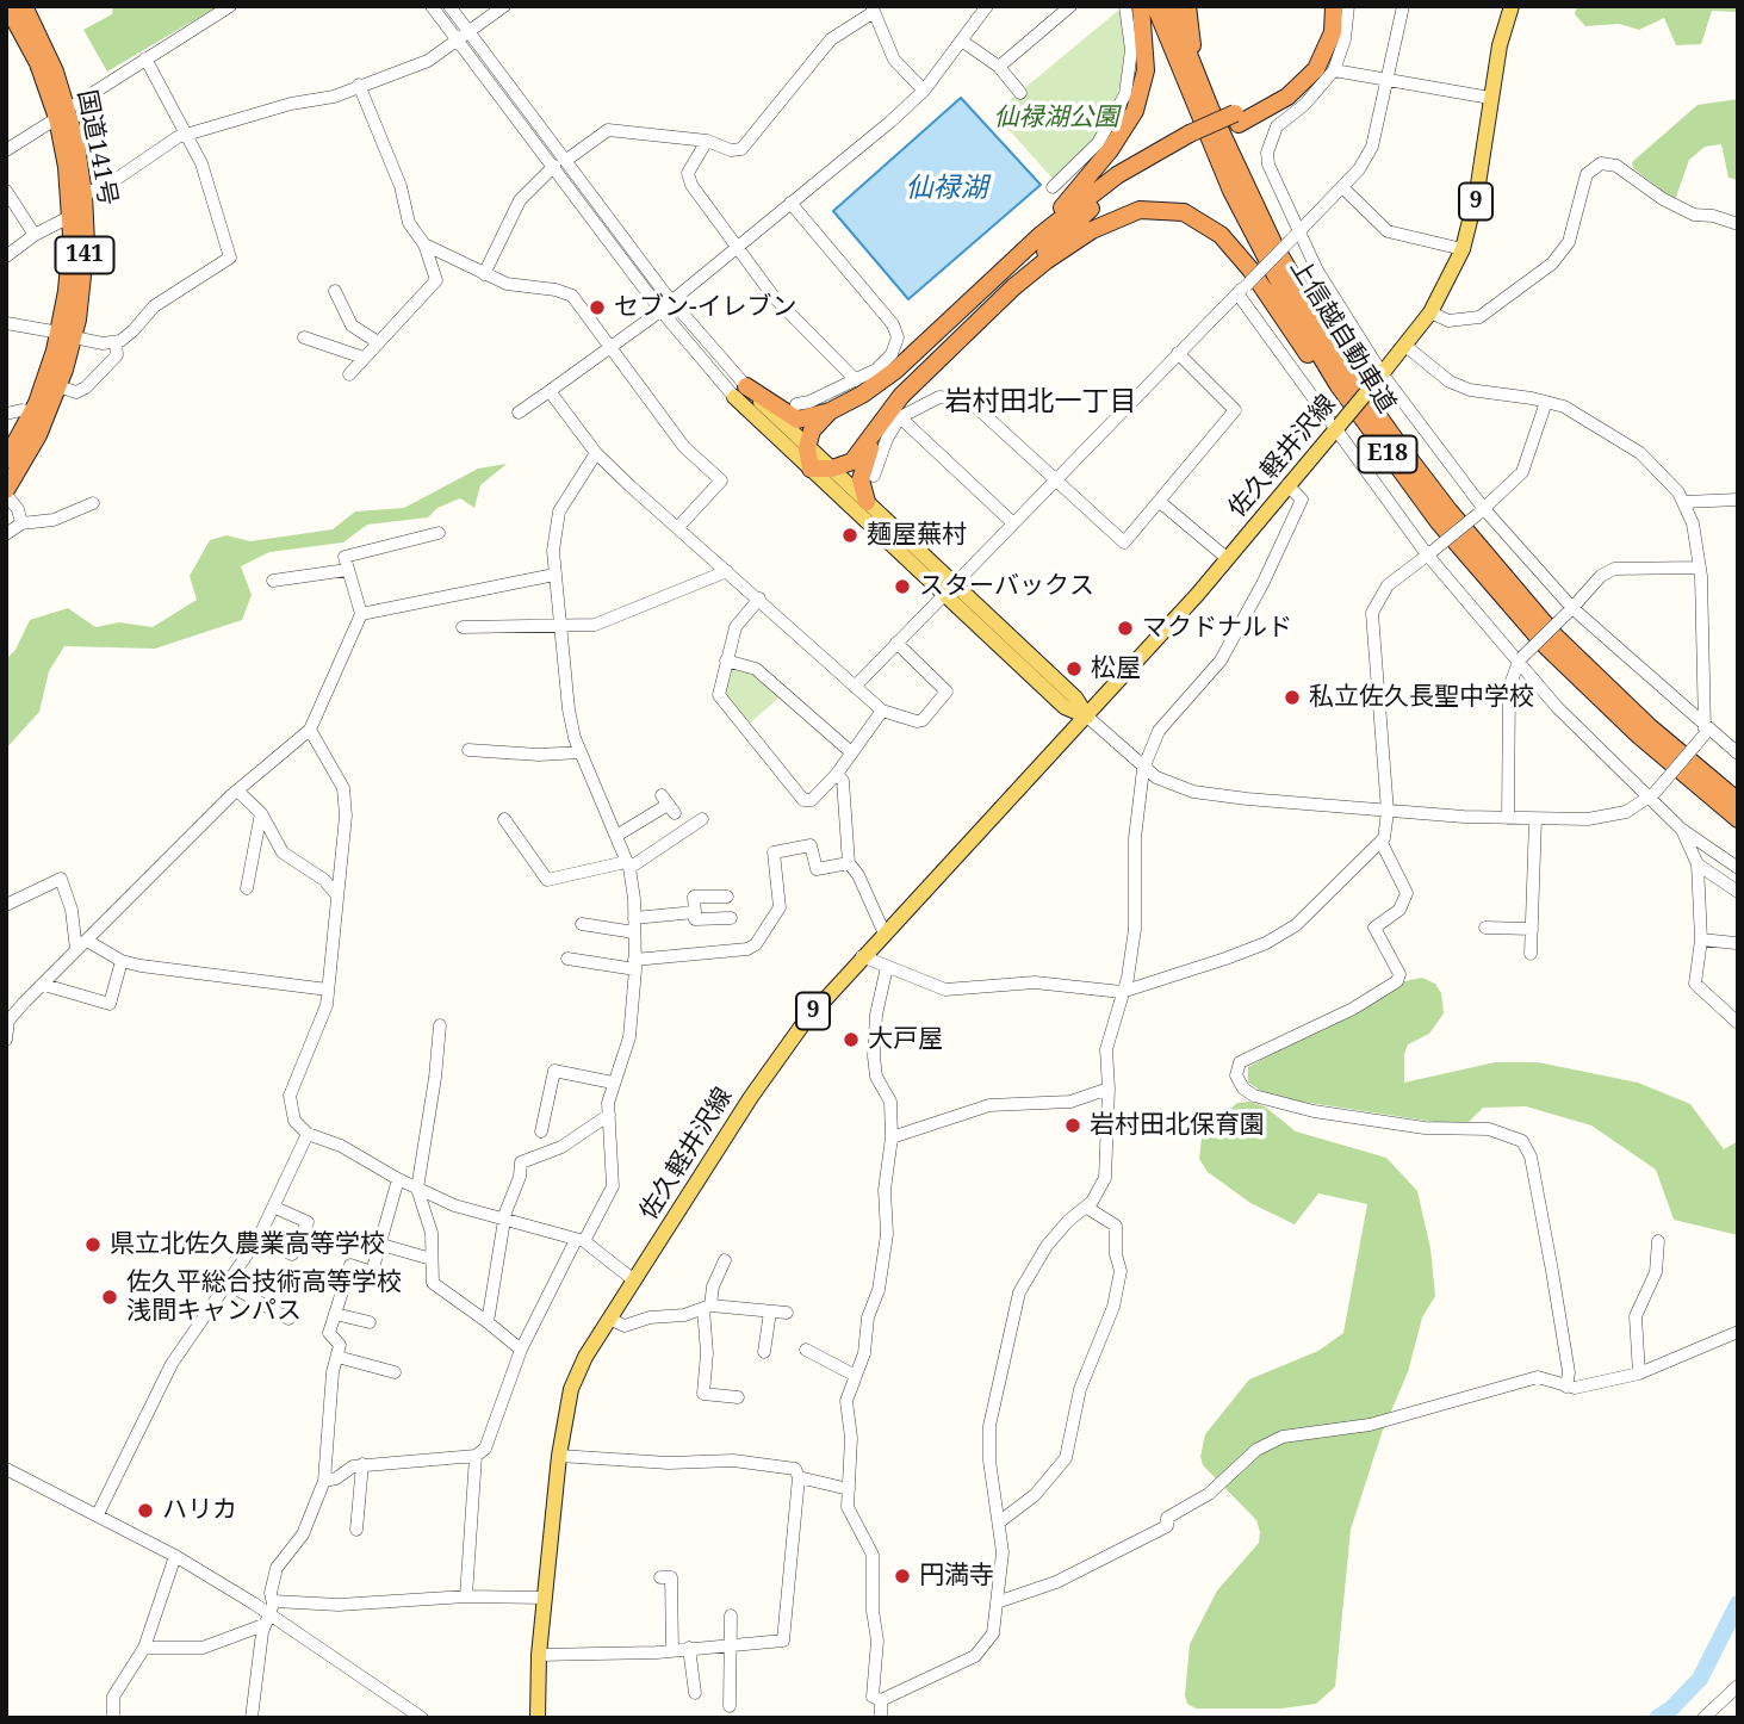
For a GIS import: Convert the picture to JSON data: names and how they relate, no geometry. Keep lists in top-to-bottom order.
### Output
{
  "streets": {
    "highway": [
      "国道141号",
      "141",
      "上信越自動車道",
      "E18"
    ],
    "main road": ["9", "佐久軽井沢線"]
  },
  "districts": ["岩村田北一丁目"],
  "water": ["仙禄湖"],
  "parks": ["仙禄湖公園"],
  "places": [
    "セブン-イレブン",
    "麺屋蕪村",
    "スターバックス",
    "マクドナルド",
    "松屋",
    "私立佐久長聖中学校",
    "大戸屋",
    "岩村田北保育園",
    "県立北佐久農業高等学校",
    "佐久平総合技術高等学校 浅間キャンパス",
    "ハリカ",
    "円満寺"
  ]
}
